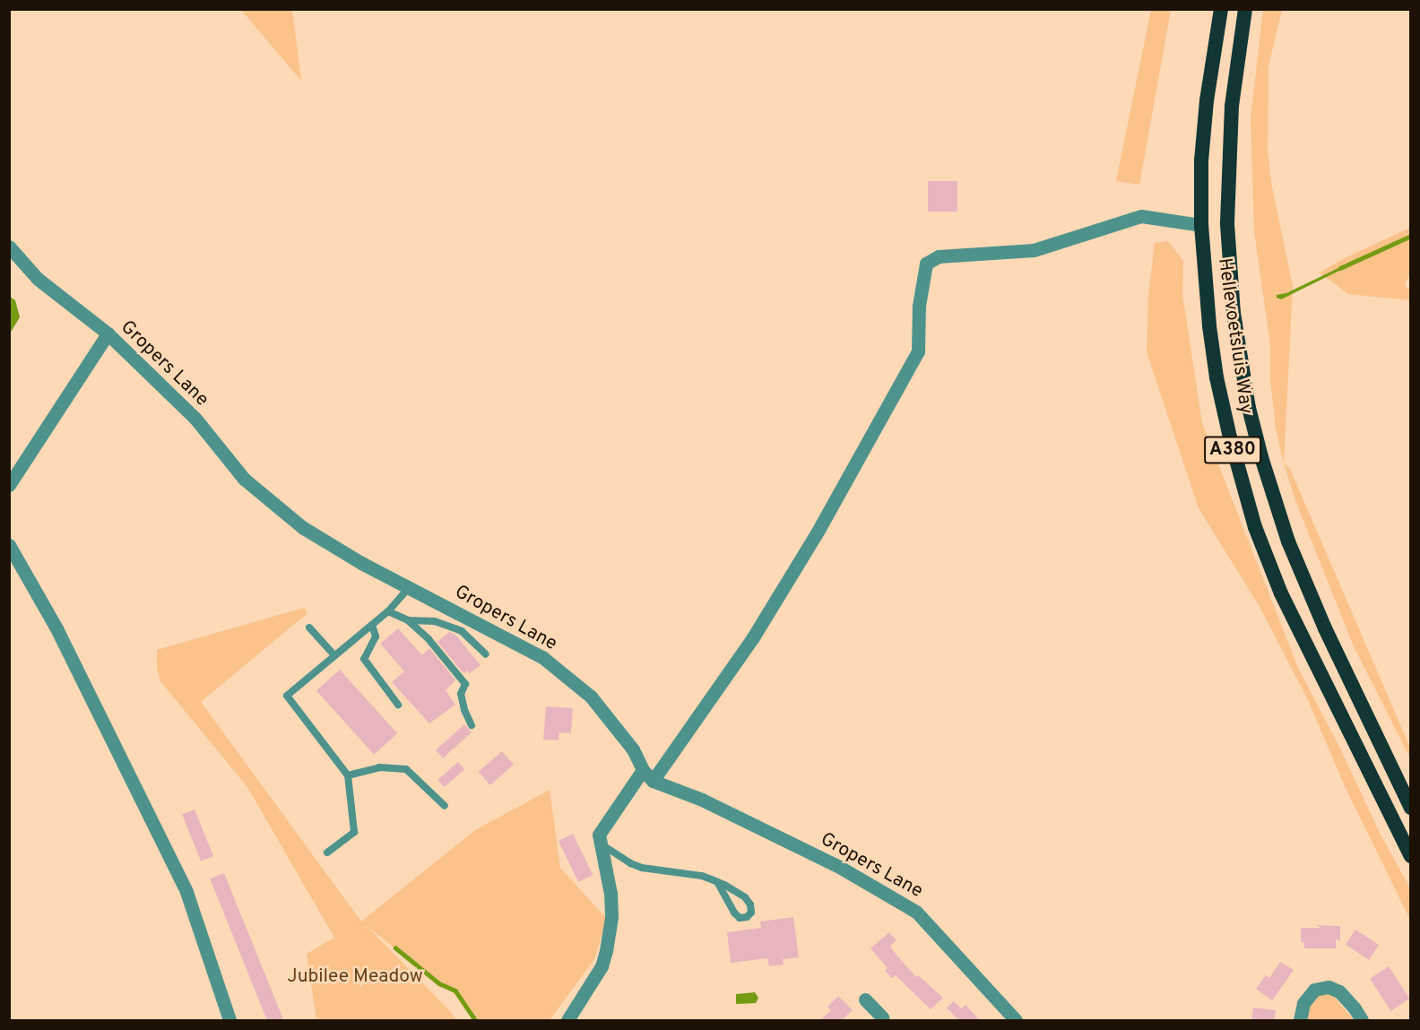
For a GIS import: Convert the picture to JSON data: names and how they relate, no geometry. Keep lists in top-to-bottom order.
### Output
{
  "streets": {
    "highway": ["Hellevoetsluis Way", "A380"],
    "street": ["Gropers Lane"]
  },
  "parks": ["Jubilee Meadow"]
}
